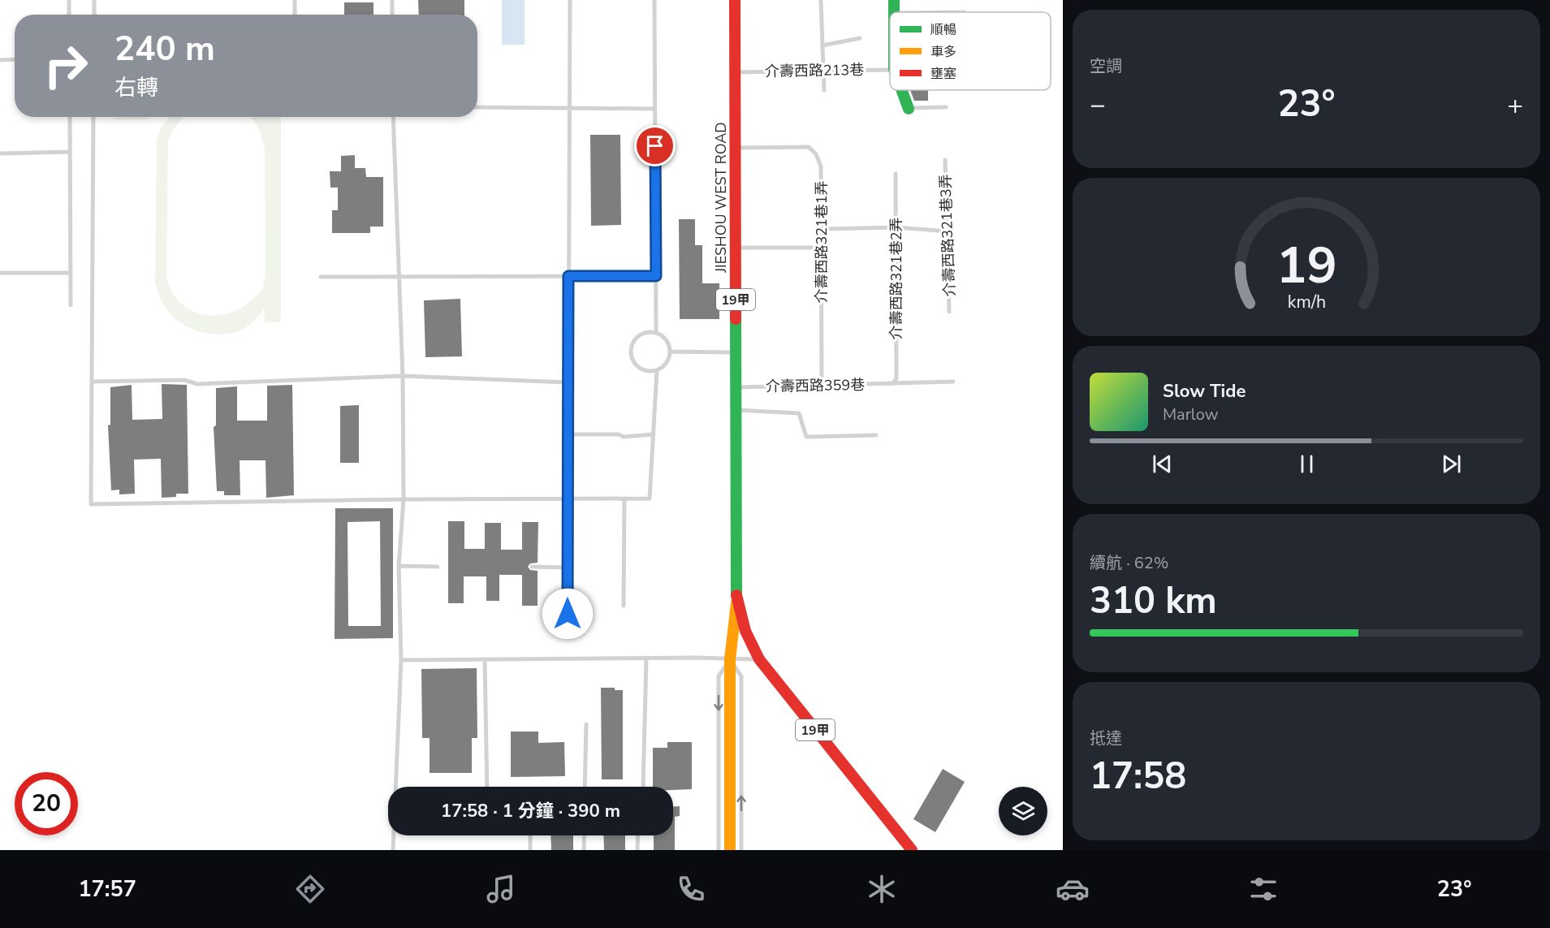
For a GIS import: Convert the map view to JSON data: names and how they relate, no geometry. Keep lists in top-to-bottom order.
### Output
{
  "streets": {
    "main road": ["JIESHOU WEST ROAD", "19甲"],
    "lane": [
      "介壽西路213巷",
      "介壽西路321巷3弄",
      "介壽西路321巷1弄",
      "介壽西路321巷2弄",
      "介壽西路359巷"
    ]
  },
  "crossings": [
    ["介壽西路213巷", "JIESHOU WEST ROAD"],
    ["JIESHOU WEST ROAD", "介壽西路321巷1弄"],
    ["JIESHOU WEST ROAD", "介壽西路359巷"],
    ["介壽西路321巷1弄", "介壽西路359巷"],
    ["介壽西路321巷2弄", "介壽西路359巷"]
  ],
  "legend": ["順暢", "車多", "壅塞"],
  "page": {
    "tile": [
      "空調",
      ["續航 · 62%", "310 km"],
      ["抵達", "17:58"]
    ],
    "turn": ["240 m", "右轉"],
    "heat": ["−", "23°", "+"],
    "song": ["Slow Tide", "Marlow"],
    "limit": "20",
    "trip": "17:58 · 1 分鐘 · 390 m",
    "tabs": ["17:57", "23°"],
    "gauge": ["19", "km/h"]
  }
}
